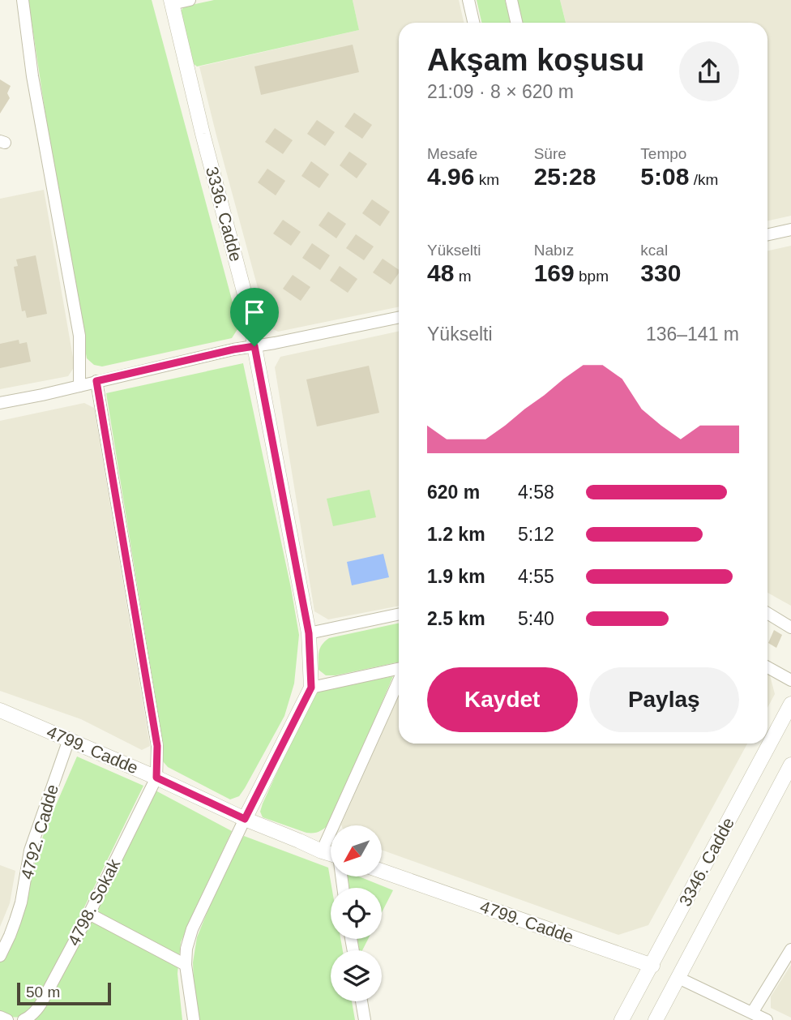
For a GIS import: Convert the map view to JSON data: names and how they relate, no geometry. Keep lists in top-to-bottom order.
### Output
{
  "streets": {
    "street": [
      "3336. Cadde",
      "4799. Cadde",
      "4792. Cadde",
      "3346. Cadde",
      "4798. Sokak"
    ]
  },
  "crossings": [
    ["3336. Cadde", "4799. Cadde"],
    ["4799. Cadde", "4792. Cadde"],
    ["4799. Cadde", "3346. Cadde"],
    ["4799. Cadde", "4798. Sokak"]
  ],
  "scale_bar": "50 m",
  "north": "bottom left",
  "page": {
    "heading": ["Akşam koşusu", "21:09 · 8 × 620 m"],
    "stats": [
      ["Mesafe", "4.96 km"],
      ["Süre", "25:28"],
      ["Tempo", "5:08 /km"],
      ["Yükselti", "48 m"],
      ["Nabız", "169 bpm"],
      ["kcal", "330"]
    ],
    "chart": ["Yükselti", "136–141 m"],
    "list": [
      {
        "name": "620 m",
        "note": "4:58"
      },
      {
        "name": "1.2 km",
        "note": "5:12"
      },
      {
        "name": "1.9 km",
        "note": "4:55"
      },
      {
        "name": "2.5 km",
        "note": "5:40"
      }
    ],
    "buttons": ["Kaydet", "Paylaş"],
    "scale": "50 m"
  }
}
